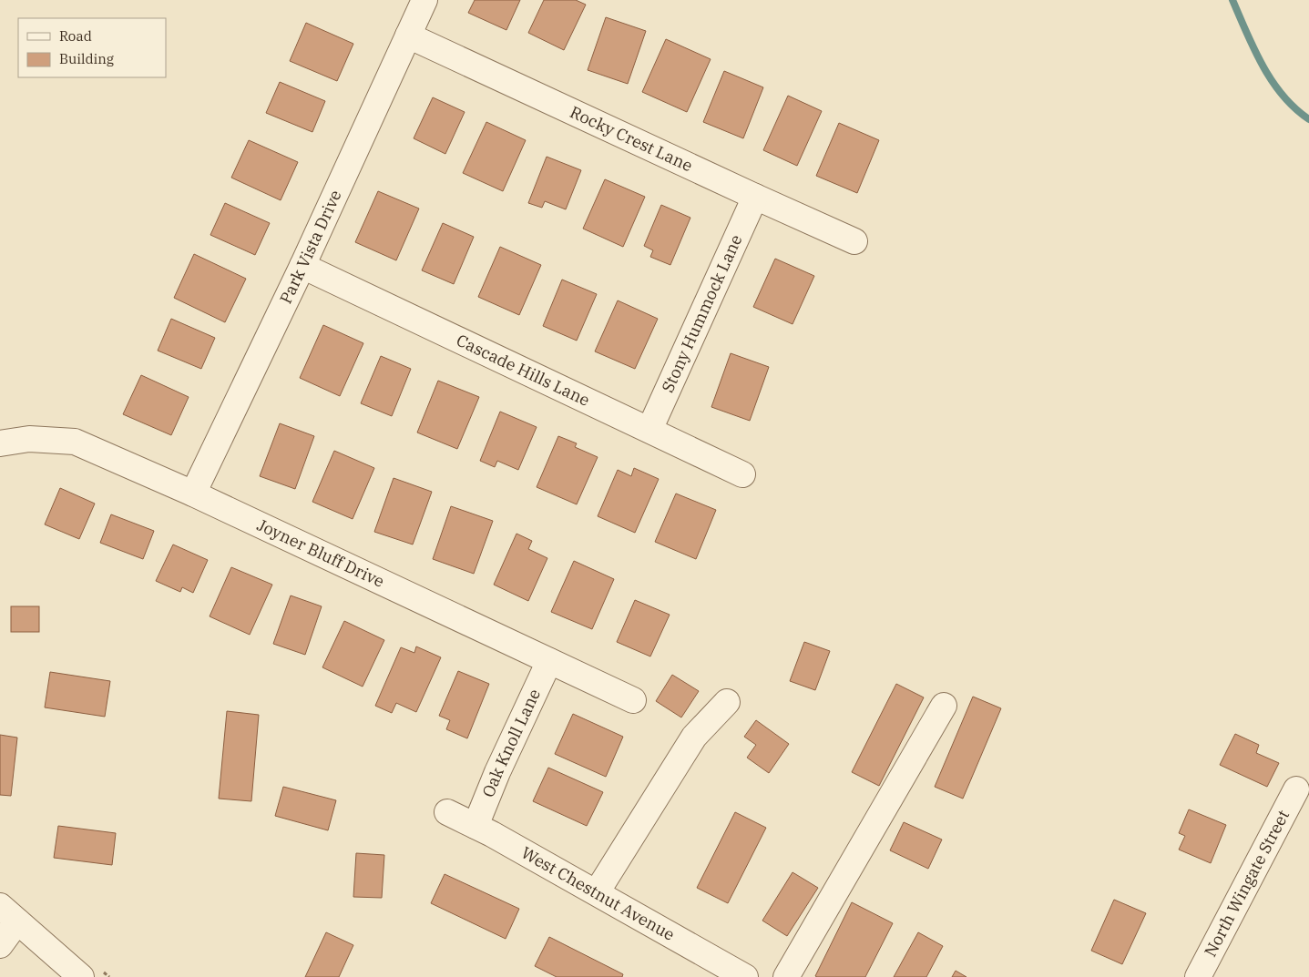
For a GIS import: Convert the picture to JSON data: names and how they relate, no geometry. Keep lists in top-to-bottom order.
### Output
{
  "streets": {
    "street": [
      "Rocky Crest Lane",
      "Park Vista Drive",
      "Stony Hummock Lane",
      "Cascade Hills Lane",
      "Joyner Bluff Drive",
      "Oak Knoll Lane",
      "North Wingate Street",
      "West Chestnut Avenue"
    ]
  },
  "crossings": [
    ["Rocky Crest Lane", "Park Vista Drive"],
    ["Rocky Crest Lane", "Stony Hummock Lane"],
    ["Park Vista Drive", "Cascade Hills Lane"],
    ["Park Vista Drive", "Joyner Bluff Drive"],
    ["Stony Hummock Lane", "Cascade Hills Lane"],
    ["Joyner Bluff Drive", "Oak Knoll Lane"],
    ["Oak Knoll Lane", "West Chestnut Avenue"]
  ],
  "legend": ["Road", "Building"]
}
